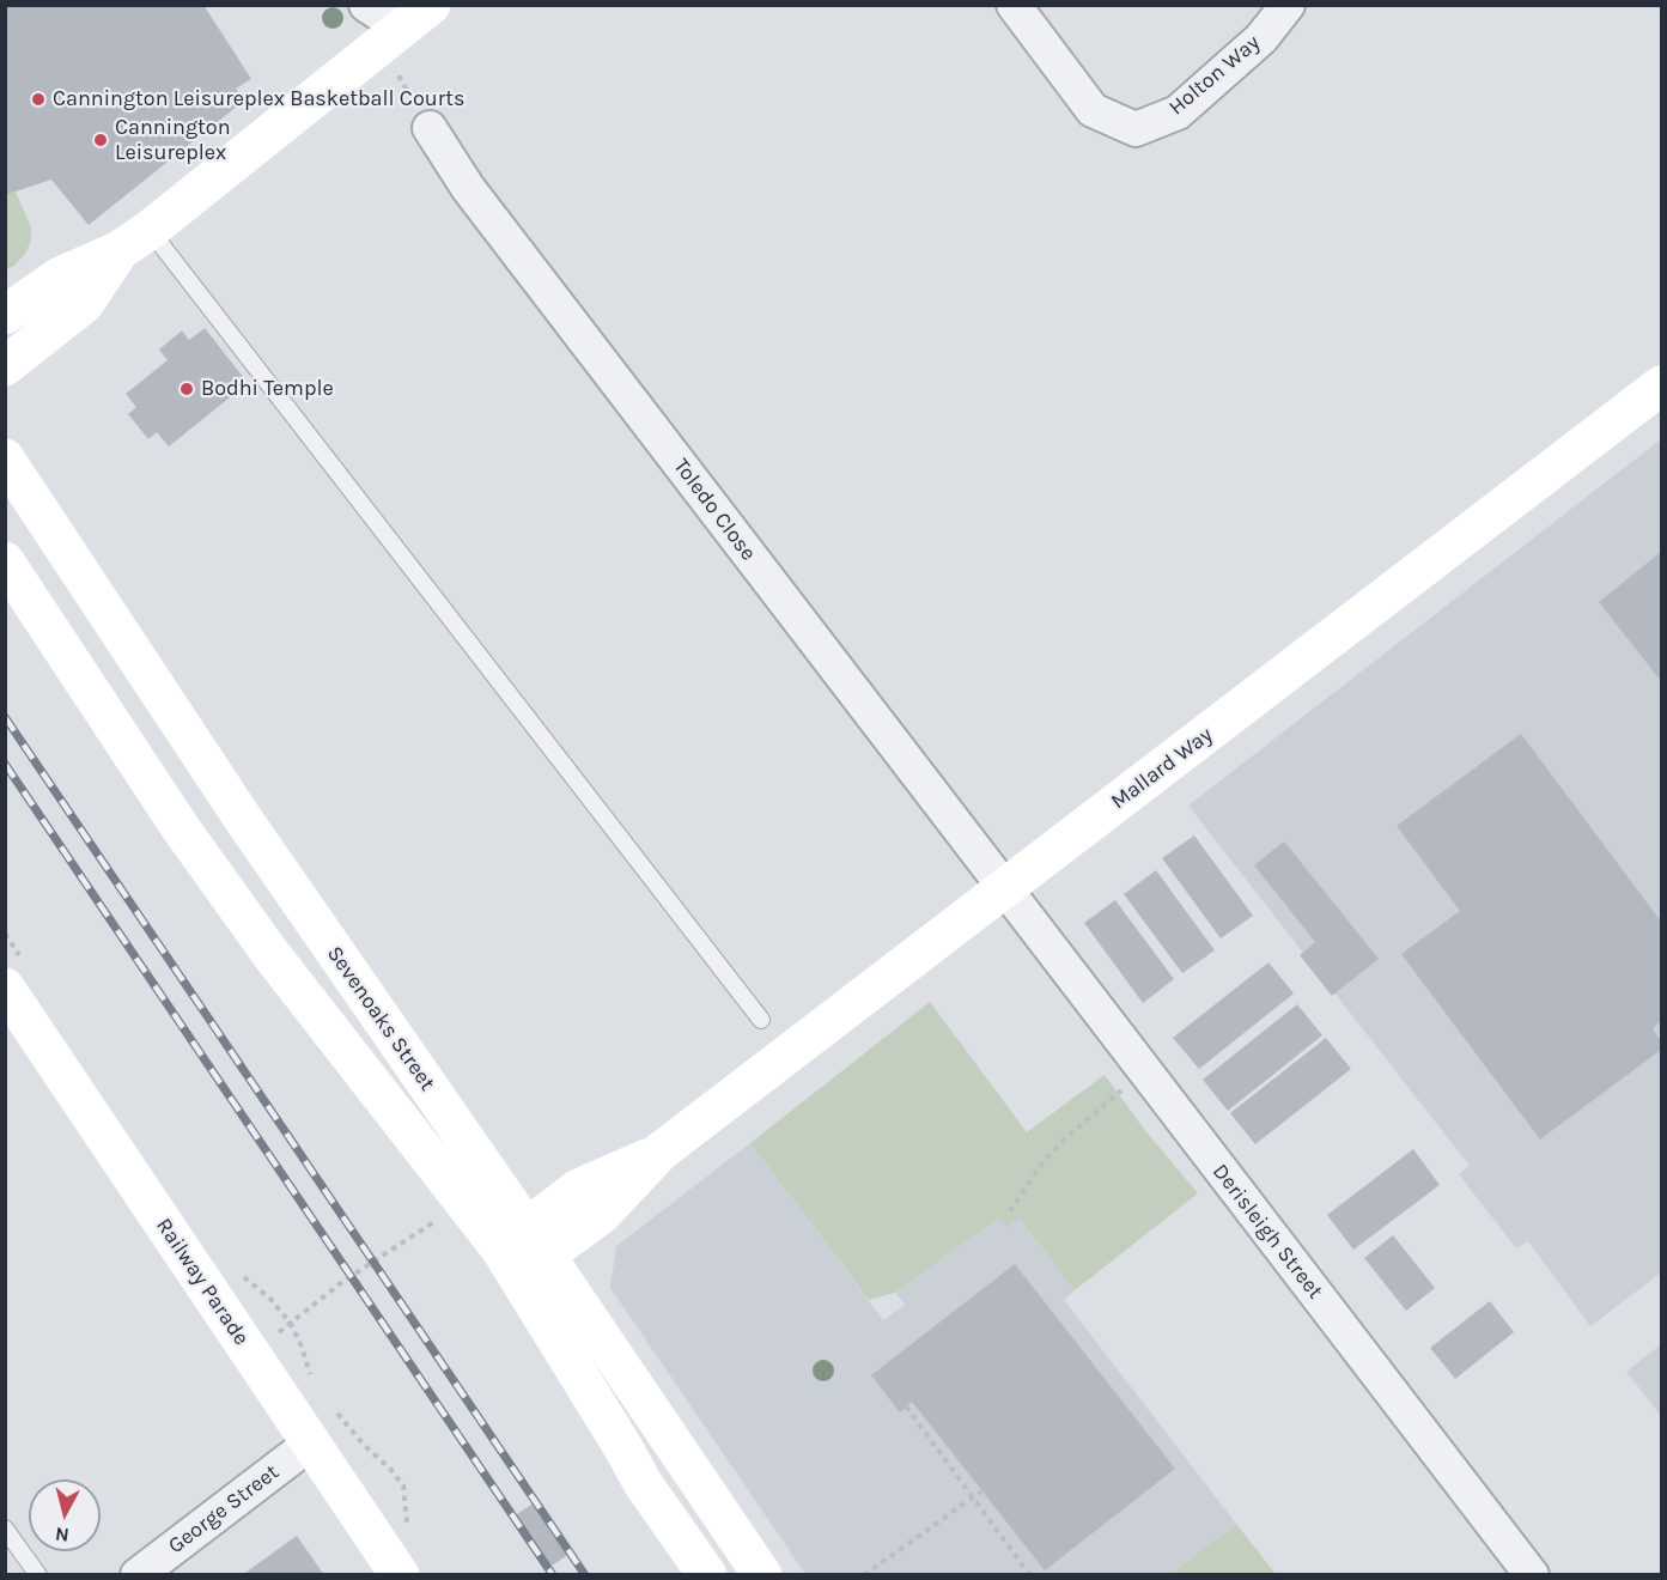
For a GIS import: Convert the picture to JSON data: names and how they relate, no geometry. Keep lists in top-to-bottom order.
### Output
{
  "streets": {
    "main road": ["Mallard Way", "Sevenoaks Street", "Railway Parade"],
    "street": [
      "Holton Way",
      "Toledo Close",
      "Derisleigh Street",
      "George Street"
    ]
  },
  "crossings": [
    ["Toledo Close", "Mallard Way"],
    ["Toledo Close", "Derisleigh Street"],
    ["Mallard Way", "Sevenoaks Street"],
    ["Mallard Way", "Derisleigh Street"],
    ["Railway Parade", "George Street"]
  ],
  "places": ["Cannington Leisureplex Basketball Courts", "Cannington Leisureplex", "Bodhi Temple"],
  "north": "bottom"
}
